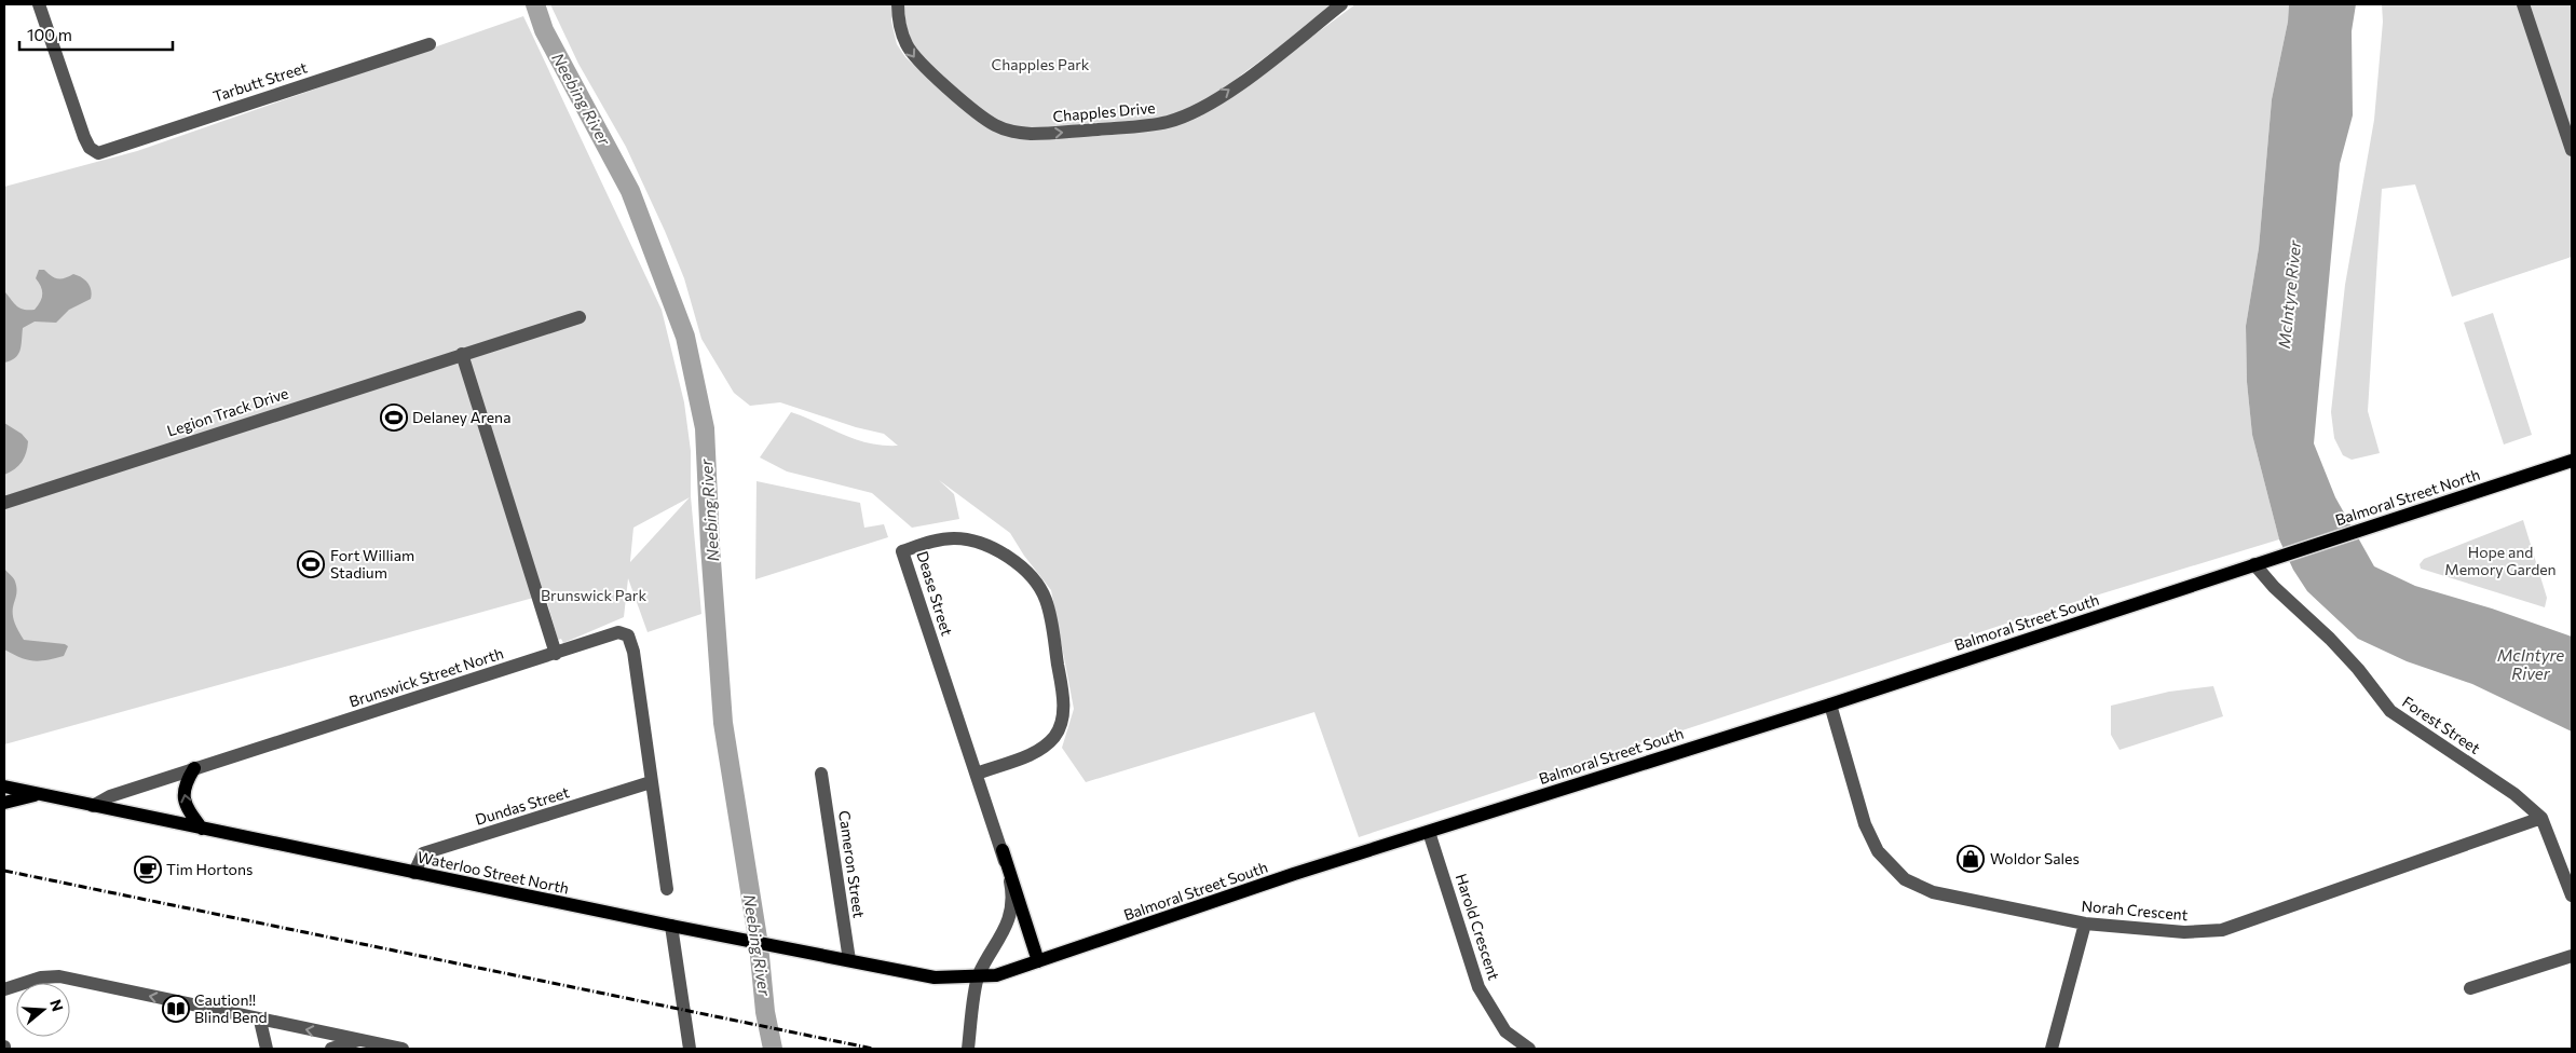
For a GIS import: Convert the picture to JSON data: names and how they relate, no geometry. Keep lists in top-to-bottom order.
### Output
{
  "streets": {
    "main road": ["Balmoral Street North", "Balmoral Street South", "Waterloo Street North"],
    "street": [
      "Tarbutt Street",
      "Chapples Drive",
      "Legion Track Drive",
      "Dease Street",
      "Brunswick Street North",
      "Forest Street",
      "Dundas Street",
      "Cameron Street",
      "Norah Crescent",
      "Harold Crescent"
    ]
  },
  "crossings": [
    ["Balmoral Street North", "Balmoral Street South"],
    ["Balmoral Street North", "Forest Street"],
    ["Dease Street", "Balmoral Street South"],
    ["Dease Street", "Waterloo Street North"],
    ["Balmoral Street South", "Forest Street"],
    ["Balmoral Street South", "Waterloo Street North"],
    ["Balmoral Street South", "Norah Crescent"],
    ["Balmoral Street South", "Harold Crescent"],
    ["Brunswick Street North", "Dundas Street"],
    ["Brunswick Street North", "Waterloo Street North"],
    ["Forest Street", "Norah Crescent"],
    ["Dundas Street", "Waterloo Street North"],
    ["Cameron Street", "Waterloo Street North"]
  ],
  "one_way": ["Chapples Drive"],
  "water": ["Neebing River", "McIntyre River"],
  "parks": ["Chapples Park", "Hope and Memory Garden", "Brunswick Park"],
  "places": {
    "sports": ["Delaney Arena", "Fort William Stadium"],
    "shop": ["Woldor Sales"],
    "cafe": ["Tim Hortons"],
    "library": ["Caution!! Blind Bend"]
  },
  "scale_bar": "100 m",
  "north": "right"
}
